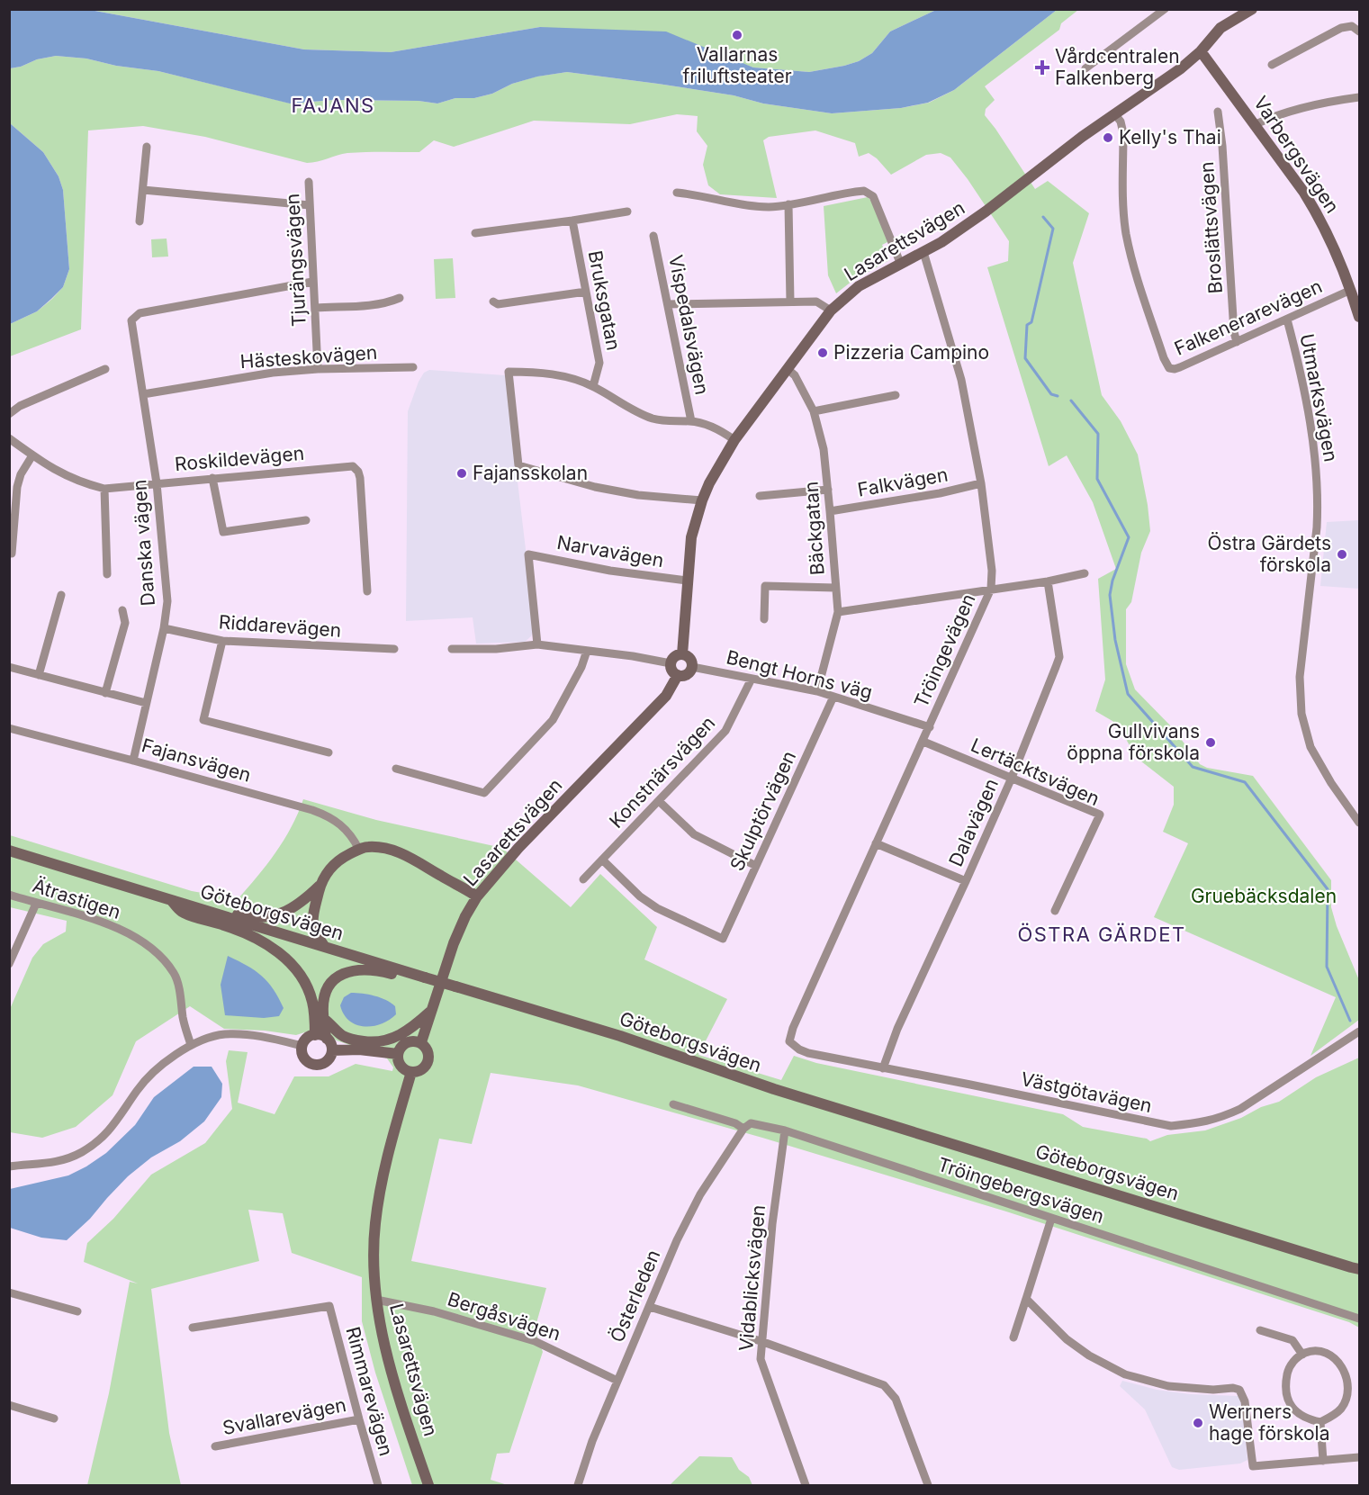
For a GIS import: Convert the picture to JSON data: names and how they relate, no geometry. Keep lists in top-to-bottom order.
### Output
{
  "streets": {
    "main road": ["Varbergsvägen", "Lasarettsvägen", "Göteborgsvägen"],
    "street": [
      "Broslättsvägen",
      "Tjurängsvägen",
      "Bruksgatan",
      "Falkenerarevägen",
      "Vispedalsvägen",
      "Hästeskovägen",
      "Utmarksvägen",
      "Roskildevägen",
      "Falkvägen",
      "Bäckgatan",
      "Danska vägen",
      "Narvavägen",
      "Riddarevägen",
      "Tröingevägen",
      "Bengt Horns väg",
      "Fajansvägen",
      "Konstnärsvägen",
      "Lertäcktsvägen",
      "Skulptörvägen",
      "Dalavägen",
      "Ätrastigen",
      "Västgötavägen",
      "Tröingebergsvägen",
      "Vidablicksvägen",
      "Österleden",
      "Bergåsvägen",
      "Rimmarevägen",
      "Svallarevägen"
    ]
  },
  "crossings": [
    ["Varbergsvägen", "Lasarettsvägen"],
    ["Varbergsvägen", "Falkenerarevägen"],
    ["Broslättsvägen", "Falkenerarevägen"],
    ["Lasarettsvägen", "Falkenerarevägen"],
    ["Lasarettsvägen", "Bäckgatan"],
    ["Lasarettsvägen", "Narvavägen"],
    ["Lasarettsvägen", "Tröingevägen"],
    ["Lasarettsvägen", "Bengt Horns väg"],
    ["Lasarettsvägen", "Bergåsvägen"],
    ["Tjurängsvägen", "Hästeskovägen"],
    ["Tjurängsvägen", "Danska vägen"],
    ["Falkenerarevägen", "Utmarksvägen"],
    ["Hästeskovägen", "Danska vägen"],
    ["Roskildevägen", "Danska vägen"],
    ["Falkvägen", "Bäckgatan"],
    ["Falkvägen", "Tröingevägen"],
    ["Bäckgatan", "Bengt Horns väg"],
    ["Danska vägen", "Riddarevägen"],
    ["Danska vägen", "Fajansvägen"],
    ["Tröingevägen", "Bengt Horns väg"],
    ["Tröingevägen", "Lertäcktsvägen"],
    ["Tröingevägen", "Västgötavägen"],
    ["Bengt Horns väg", "Konstnärsvägen"],
    ["Bengt Horns väg", "Skulptörvägen"],
    ["Konstnärsvägen", "Skulptörvägen"],
    ["Lertäcktsvägen", "Dalavägen"],
    ["Dalavägen", "Västgötavägen"],
    ["Tröingebergsvägen", "Vidablicksvägen"],
    ["Tröingebergsvägen", "Österleden"],
    ["Österleden", "Bergåsvägen"],
    ["Rimmarevägen", "Svallarevägen"]
  ],
  "districts": ["FAJANS", "ÖSTRA GÄRDET"],
  "parks": ["Gruebäcksdalen"],
  "places": {
    "other": [
      "Vallarnas friluftsteater",
      "Kelly's Thai",
      "Pizzeria Campino",
      "Fajansskolan",
      "Östra Gärdets förskola",
      "Gullvivans öppna förskola",
      "Werrners hage förskola"
    ],
    "health": ["Vårdcentralen Falkenberg"]
  }
}
